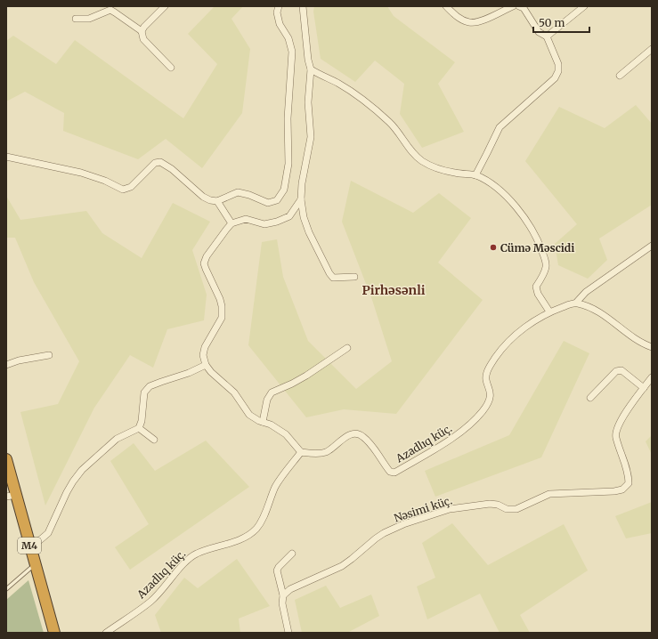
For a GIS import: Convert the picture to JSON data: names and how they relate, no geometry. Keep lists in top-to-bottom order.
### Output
{
  "streets": {
    "highway": ["M4"],
    "street": ["Azadlıq küç.", "Nəsimi küç."]
  },
  "districts": ["Pirhəsənli"],
  "places": ["Cümə Məscidi"],
  "scale_bar": "50 m"
}
